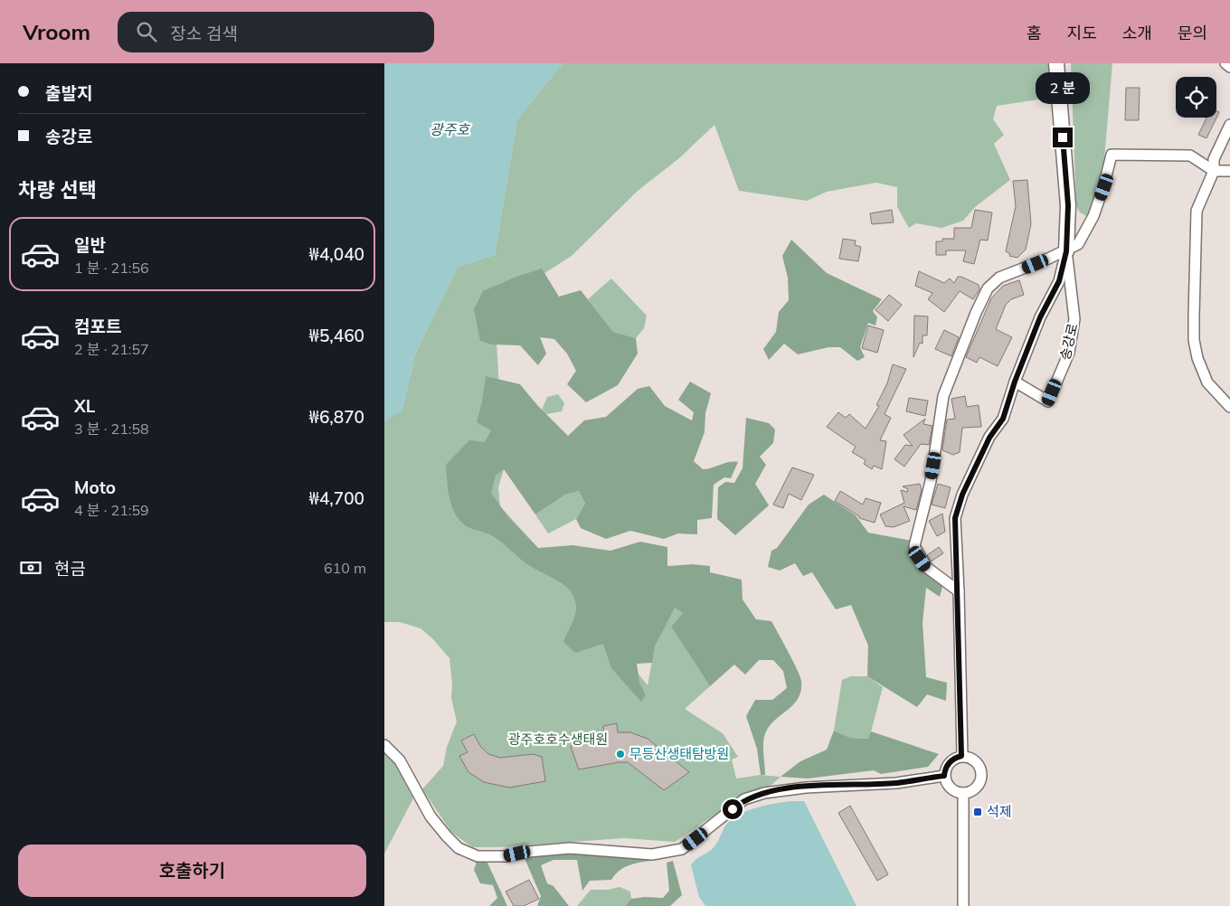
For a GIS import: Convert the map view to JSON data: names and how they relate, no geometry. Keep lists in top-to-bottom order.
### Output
{
  "streets": {
    "main road": ["송강로"]
  },
  "water": ["광주호"],
  "parks": ["광주호호수생태원"],
  "places": {
    "other": ["무등산생태탐방원"],
    "transit": ["석제"]
  },
  "page": {
    "header": "Vroom",
    "search": "장소 검색",
    "nav": [
      "홈",
      "지도",
      "소개",
      "문의"
    ],
    "banner": ["출발지", "송강로"],
    "bubble": "2 분",
    "heading": "차량 선택",
    "list": [
      {
        "name": "일반",
        "note": "1 분 · 21:56",
        "value": "₩4,040"
      },
      {
        "name": "컴포트",
        "note": "2 분 · 21:57",
        "value": "₩5,460"
      },
      {
        "name": "XL",
        "note": "3 분 · 21:58",
        "value": "₩6,870"
      },
      {
        "name": "Moto",
        "note": "4 분 · 21:59",
        "value": "₩4,700"
      }
    ],
    "pay": ["현금", "610 m"],
    "buttons": "호출하기"
  }
}
